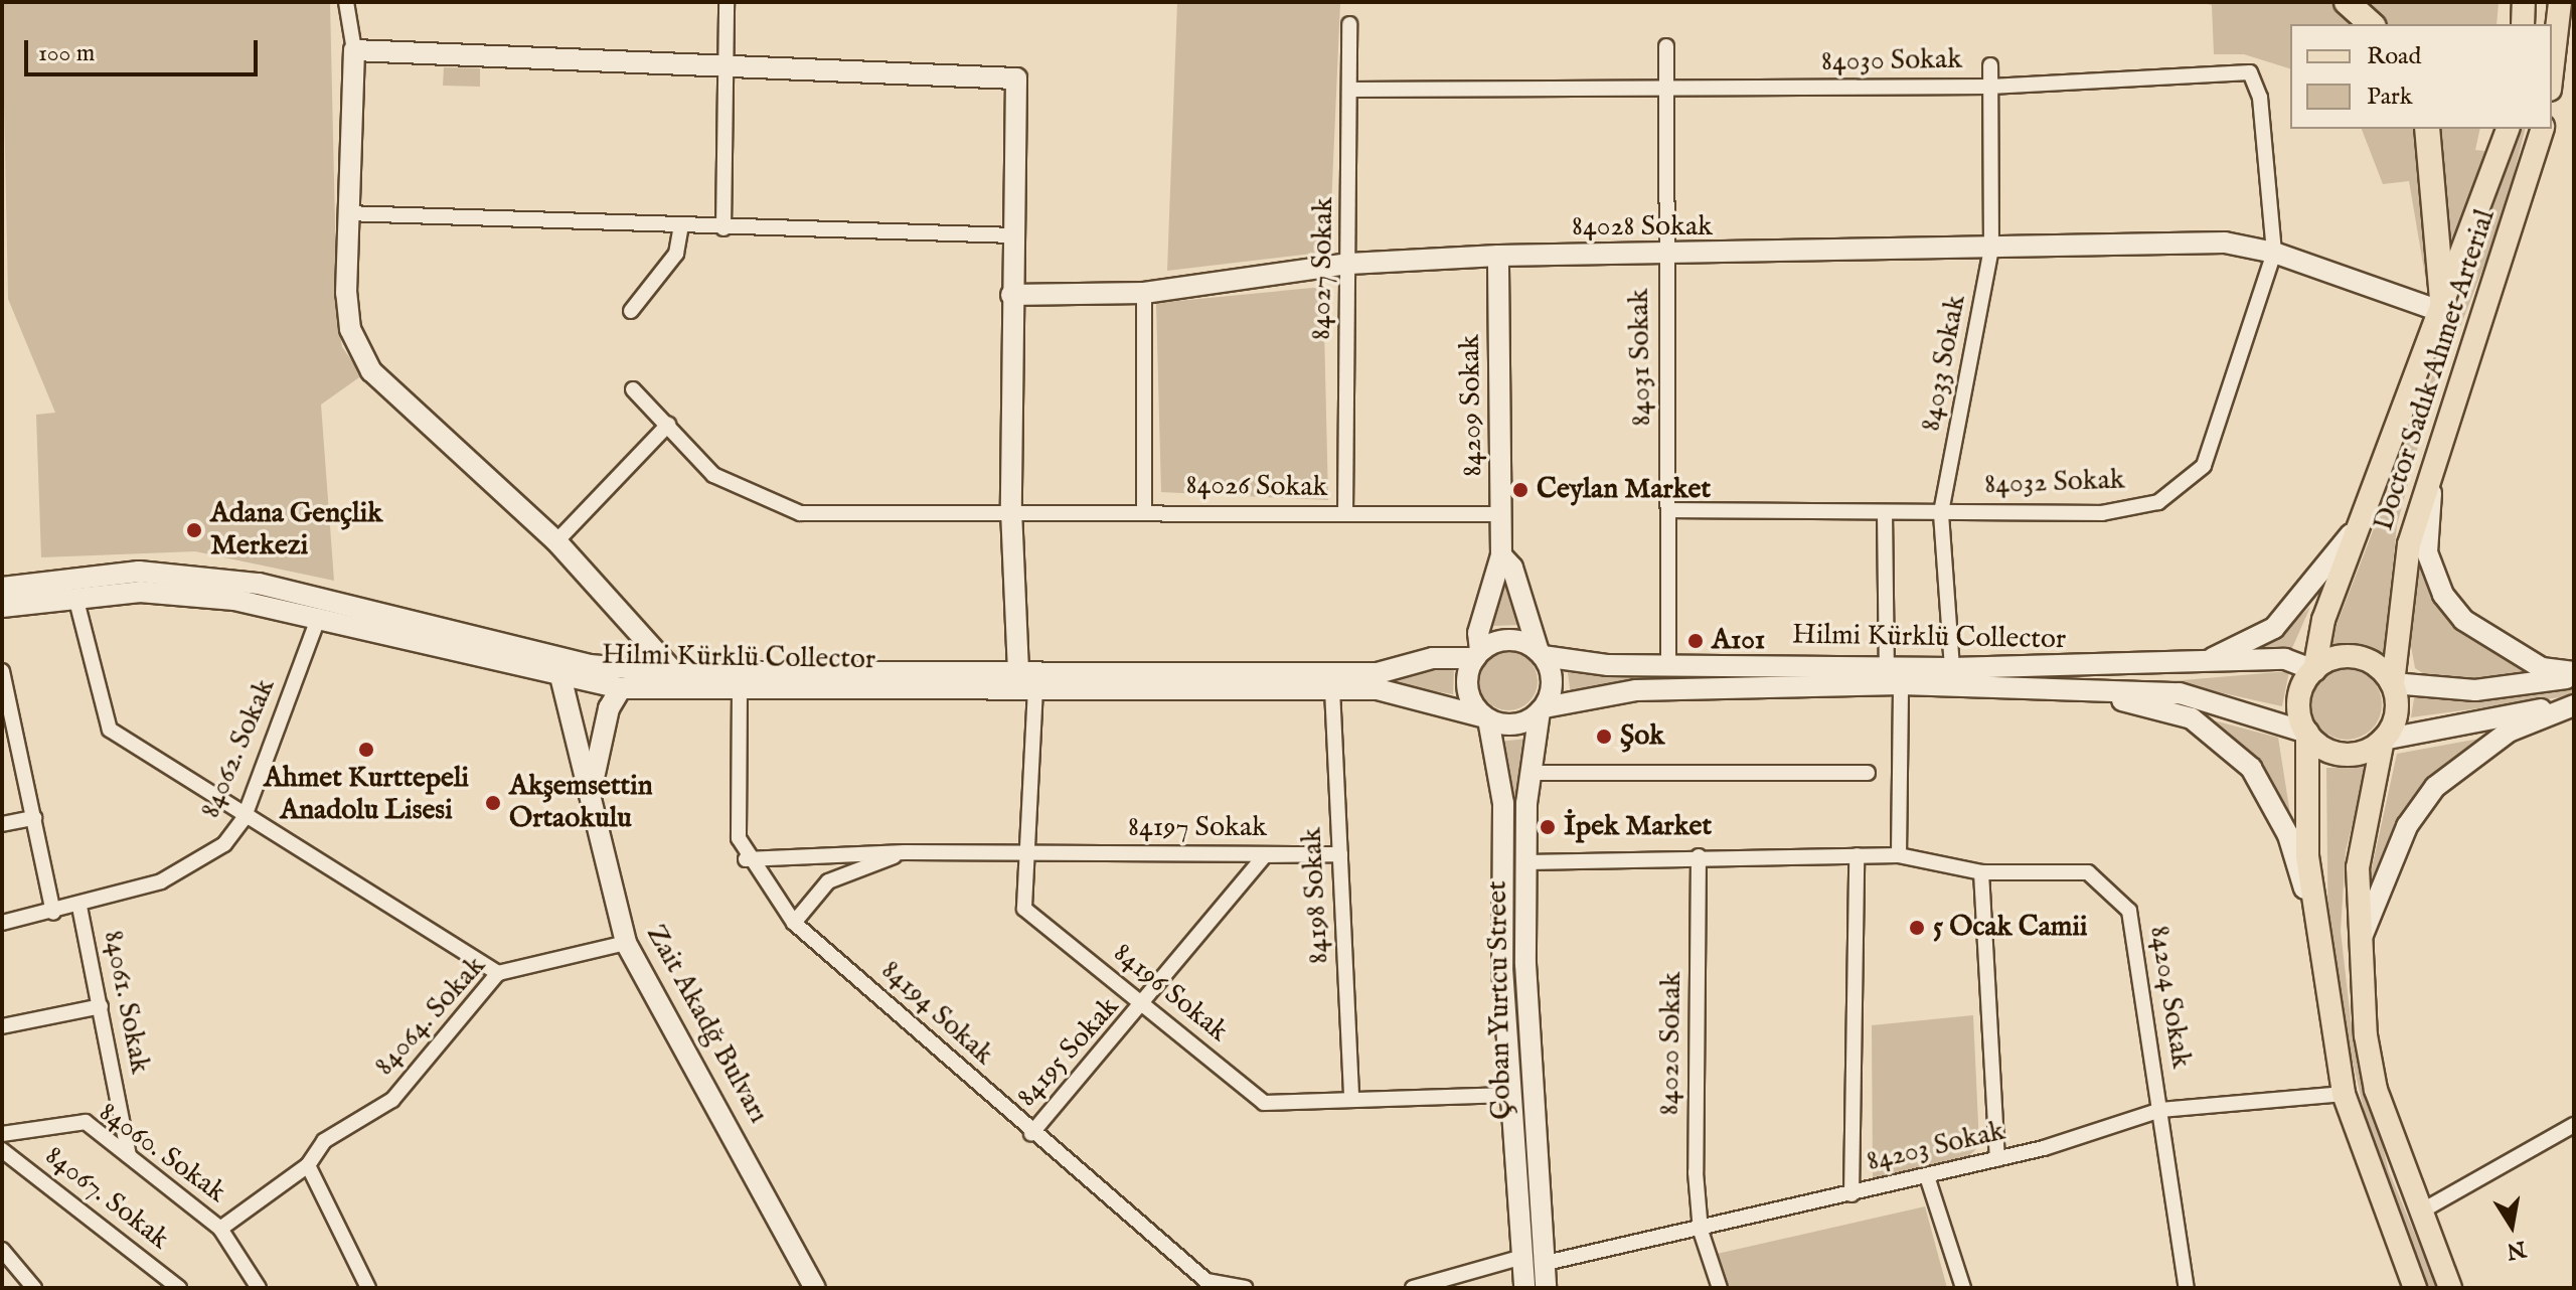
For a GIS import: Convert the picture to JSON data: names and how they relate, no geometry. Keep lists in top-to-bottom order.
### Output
{
  "streets": {
    "main road": [
      "84028 Sokak",
      "Doctor Sadık Ahmet Arterial",
      "84209 Sokak",
      "Hilmi Kürklü Collector",
      "Çoban Yurtcu Street",
      "Zait Akadğ Bulvarı"
    ],
    "street": [
      "84030 Sokak",
      "84027 Sokak",
      "84031 Sokak",
      "84033 Sokak",
      "84032 Sokak",
      "84026 Sokak",
      "84062. Sokak",
      "84197 Sokak",
      "84198 Sokak",
      "84196 Sokak",
      "84204 Sokak",
      "84061. Sokak",
      "84194 Sokak",
      "84064. Sokak",
      "84020 Sokak",
      "84195 Sokak",
      "84203 Sokak",
      "84060. Sokak",
      "84067. Sokak"
    ]
  },
  "crossings": [
    ["84030 Sokak", "84028 Sokak"],
    ["84030 Sokak", "84027 Sokak"],
    ["84030 Sokak", "84031 Sokak"],
    ["84030 Sokak", "84033 Sokak"],
    ["84030 Sokak", "84032 Sokak"],
    ["84028 Sokak", "84027 Sokak"],
    ["84028 Sokak", "84031 Sokak"],
    ["84028 Sokak", "84033 Sokak"],
    ["84028 Sokak", "Doctor Sadık Ahmet Arterial"],
    ["84028 Sokak", "84209 Sokak"],
    ["84028 Sokak", "84032 Sokak"],
    ["84027 Sokak", "84026 Sokak"],
    ["84031 Sokak", "84032 Sokak"],
    ["84031 Sokak", "Hilmi Kürklü Collector"],
    ["84033 Sokak", "84032 Sokak"],
    ["84033 Sokak", "Hilmi Kürklü Collector"],
    ["Doctor Sadık Ahmet Arterial", "Hilmi Kürklü Collector"],
    ["84209 Sokak", "84026 Sokak"],
    ["Hilmi Kürklü Collector", "84062. Sokak"],
    ["Hilmi Kürklü Collector", "84198 Sokak"],
    ["Hilmi Kürklü Collector", "84196 Sokak"],
    ["Hilmi Kürklü Collector", "Çoban Yurtcu Street"],
    ["Hilmi Kürklü Collector", "84194 Sokak"],
    ["Hilmi Kürklü Collector", "Zait Akadğ Bulvarı"],
    ["84062. Sokak", "84061. Sokak"],
    ["84197 Sokak", "84198 Sokak"],
    ["84197 Sokak", "84196 Sokak"],
    ["84197 Sokak", "84194 Sokak"],
    ["84197 Sokak", "84195 Sokak"],
    ["84198 Sokak", "84196 Sokak"],
    ["84196 Sokak", "Çoban Yurtcu Street"],
    ["84196 Sokak", "84195 Sokak"],
    ["84204 Sokak", "Çoban Yurtcu Street"],
    ["84204 Sokak", "84020 Sokak"],
    ["84204 Sokak", "84203 Sokak"],
    ["Çoban Yurtcu Street", "84203 Sokak"],
    ["84061. Sokak", "84060. Sokak"],
    ["84194 Sokak", "84195 Sokak"],
    ["84064. Sokak", "Zait Akadğ Bulvarı"],
    ["84064. Sokak", "84060. Sokak"],
    ["84020 Sokak", "84203 Sokak"]
  ],
  "places": [
    "Ceylan Market",
    "Adana Gençlik Merkezi",
    "A101",
    "Şok",
    "Ahmet Kurttepeli Anadolu Lisesi",
    "Akşemsettin Ortaokulu",
    "İpek Market",
    "5 Ocak Camii"
  ],
  "legend": ["Road", "Park"],
  "scale_bar": "100 m",
  "north": "bottom"
}
